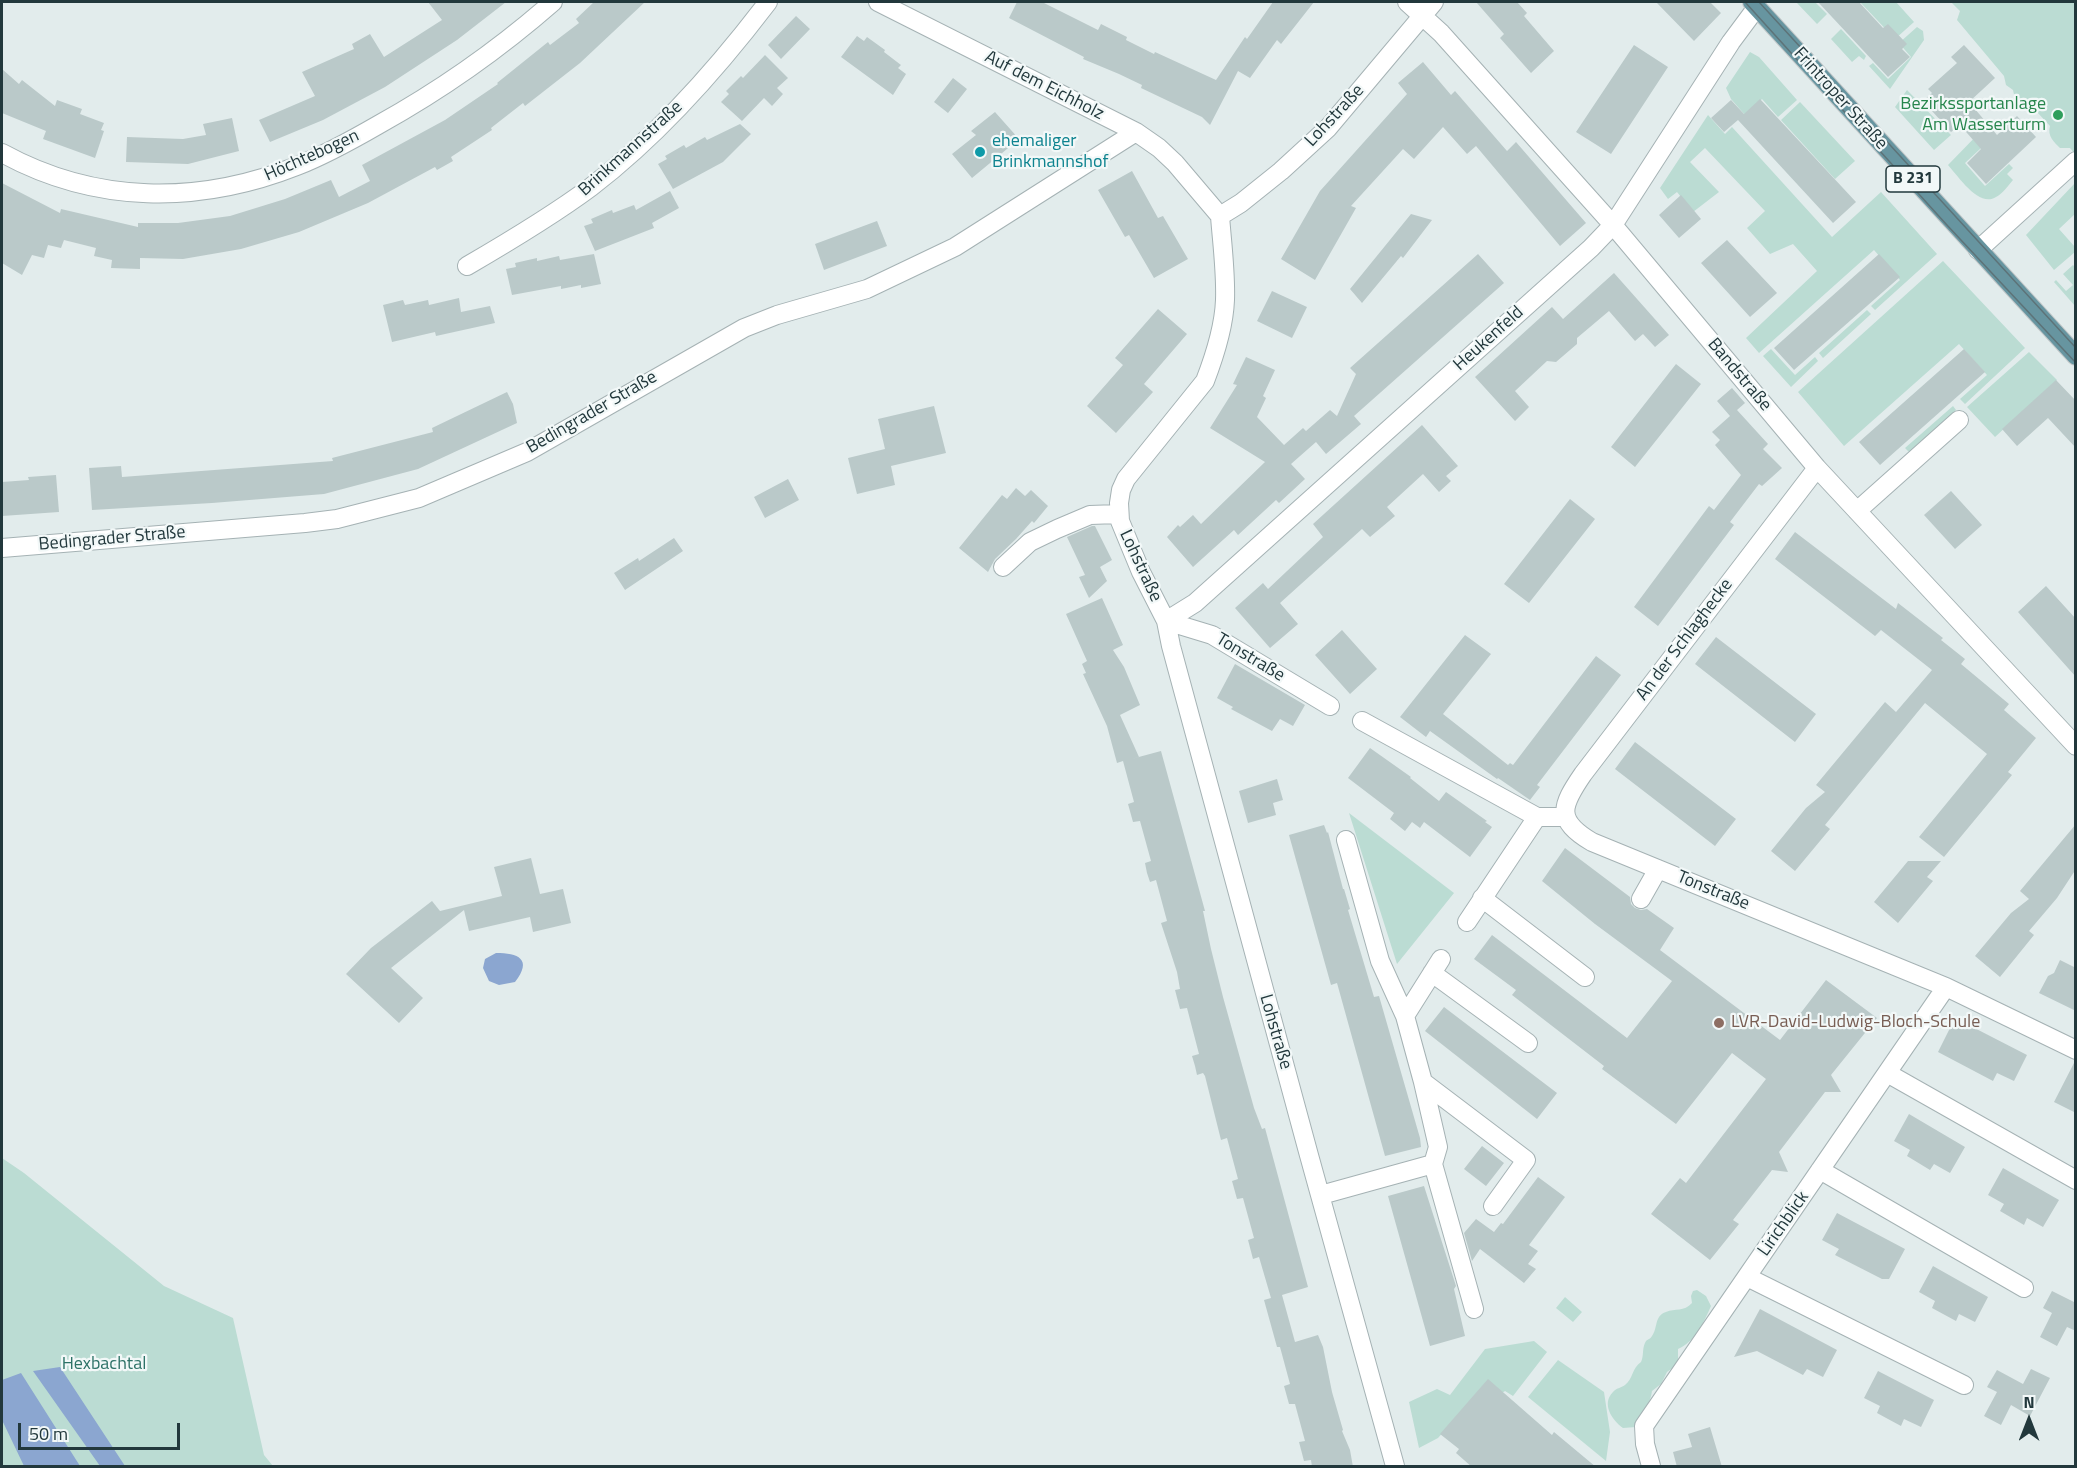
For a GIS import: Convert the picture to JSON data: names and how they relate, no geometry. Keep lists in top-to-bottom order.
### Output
{
  "streets": {
    "main road": ["Frintroper Straße", "B 231"],
    "street": [
      "Auf dem Eichholz",
      "Lohstraße",
      "Brinkmannstraße",
      "Höchtebogen",
      "Heukenfeld",
      "Bandstraße",
      "Bedingrader Straße",
      "An der Schlaghecke",
      "Tonstraße",
      "Lirichblick"
    ]
  },
  "crossings": [
    ["Auf dem Eichholz", "Lohstraße"],
    ["Auf dem Eichholz", "Bedingrader Straße"],
    ["Frintroper Straße", "Heukenfeld"],
    ["Lohstraße", "Heukenfeld"],
    ["Lohstraße", "Bandstraße"],
    ["Lohstraße", "Tonstraße"],
    ["Heukenfeld", "Bandstraße"],
    ["Heukenfeld", "Tonstraße"],
    ["Bandstraße", "An der Schlaghecke"],
    ["An der Schlaghecke", "Tonstraße"],
    ["Tonstraße", "Lirichblick"]
  ],
  "parks": ["Hexbachtal"],
  "places": ["Bezirkssportanlage Am Wasserturm", "ehemaliger Brinkmannshof", "LVR-David-Ludwig-Bloch-Schule"],
  "scale_bar": "50 m",
  "north": "top"
}
